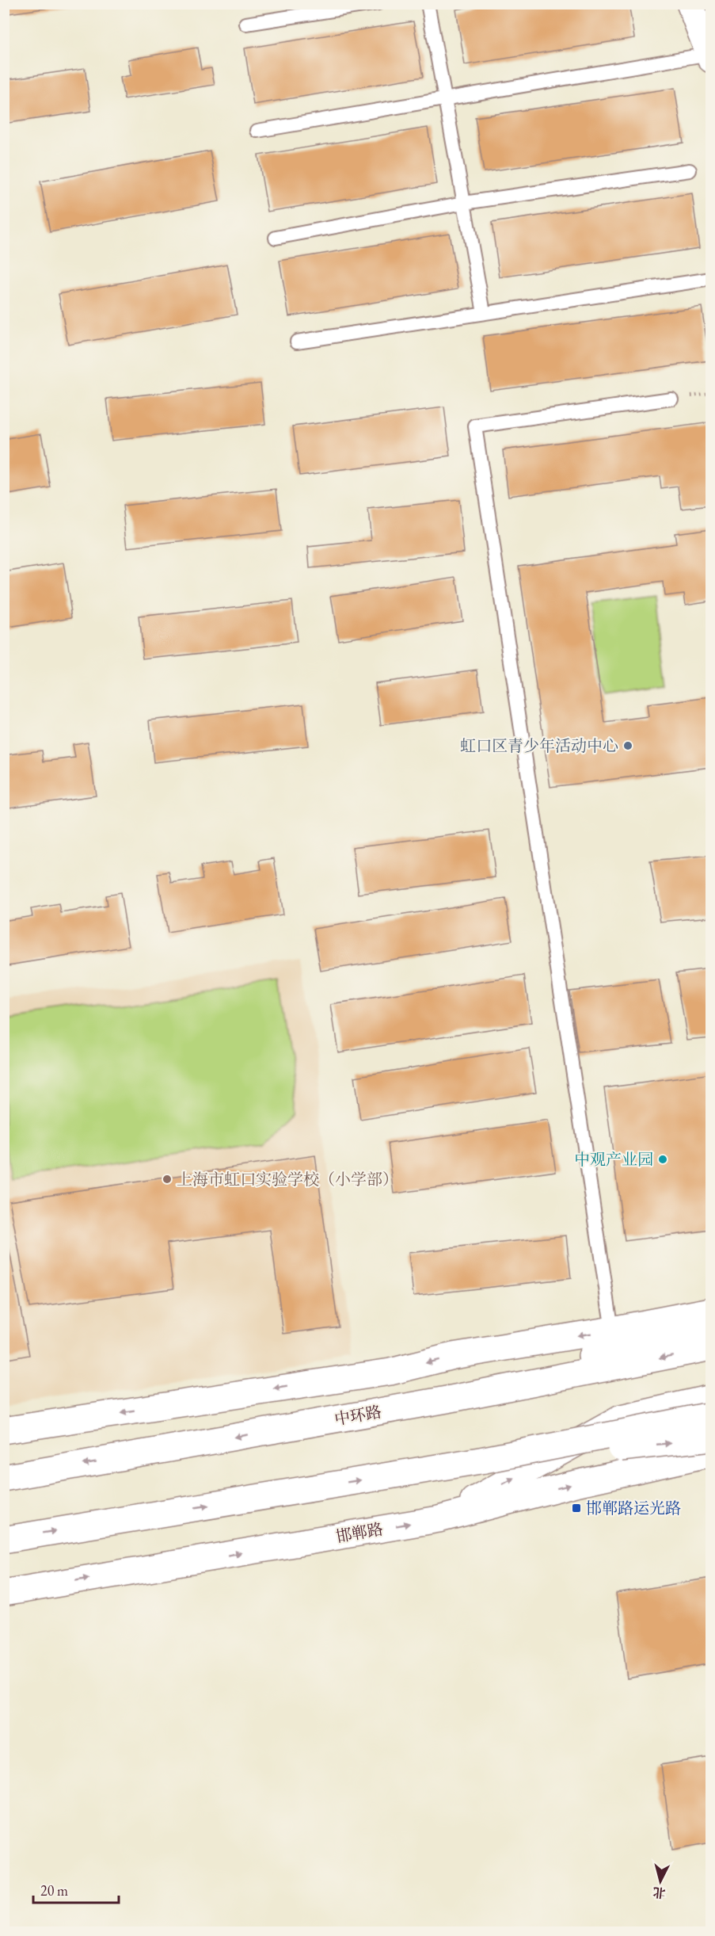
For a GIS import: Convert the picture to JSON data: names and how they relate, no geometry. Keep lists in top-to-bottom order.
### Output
{
  "streets": {
    "main road": ["中环路", "邯郸路"]
  },
  "places": {
    "other": ["虹口区青少年活动中心", "中观产业园", "上海市虹口实验学校（小学部）"],
    "transit": ["邯郸路运光路"]
  },
  "scale_bar": "20 m",
  "north": "bottom"
}
